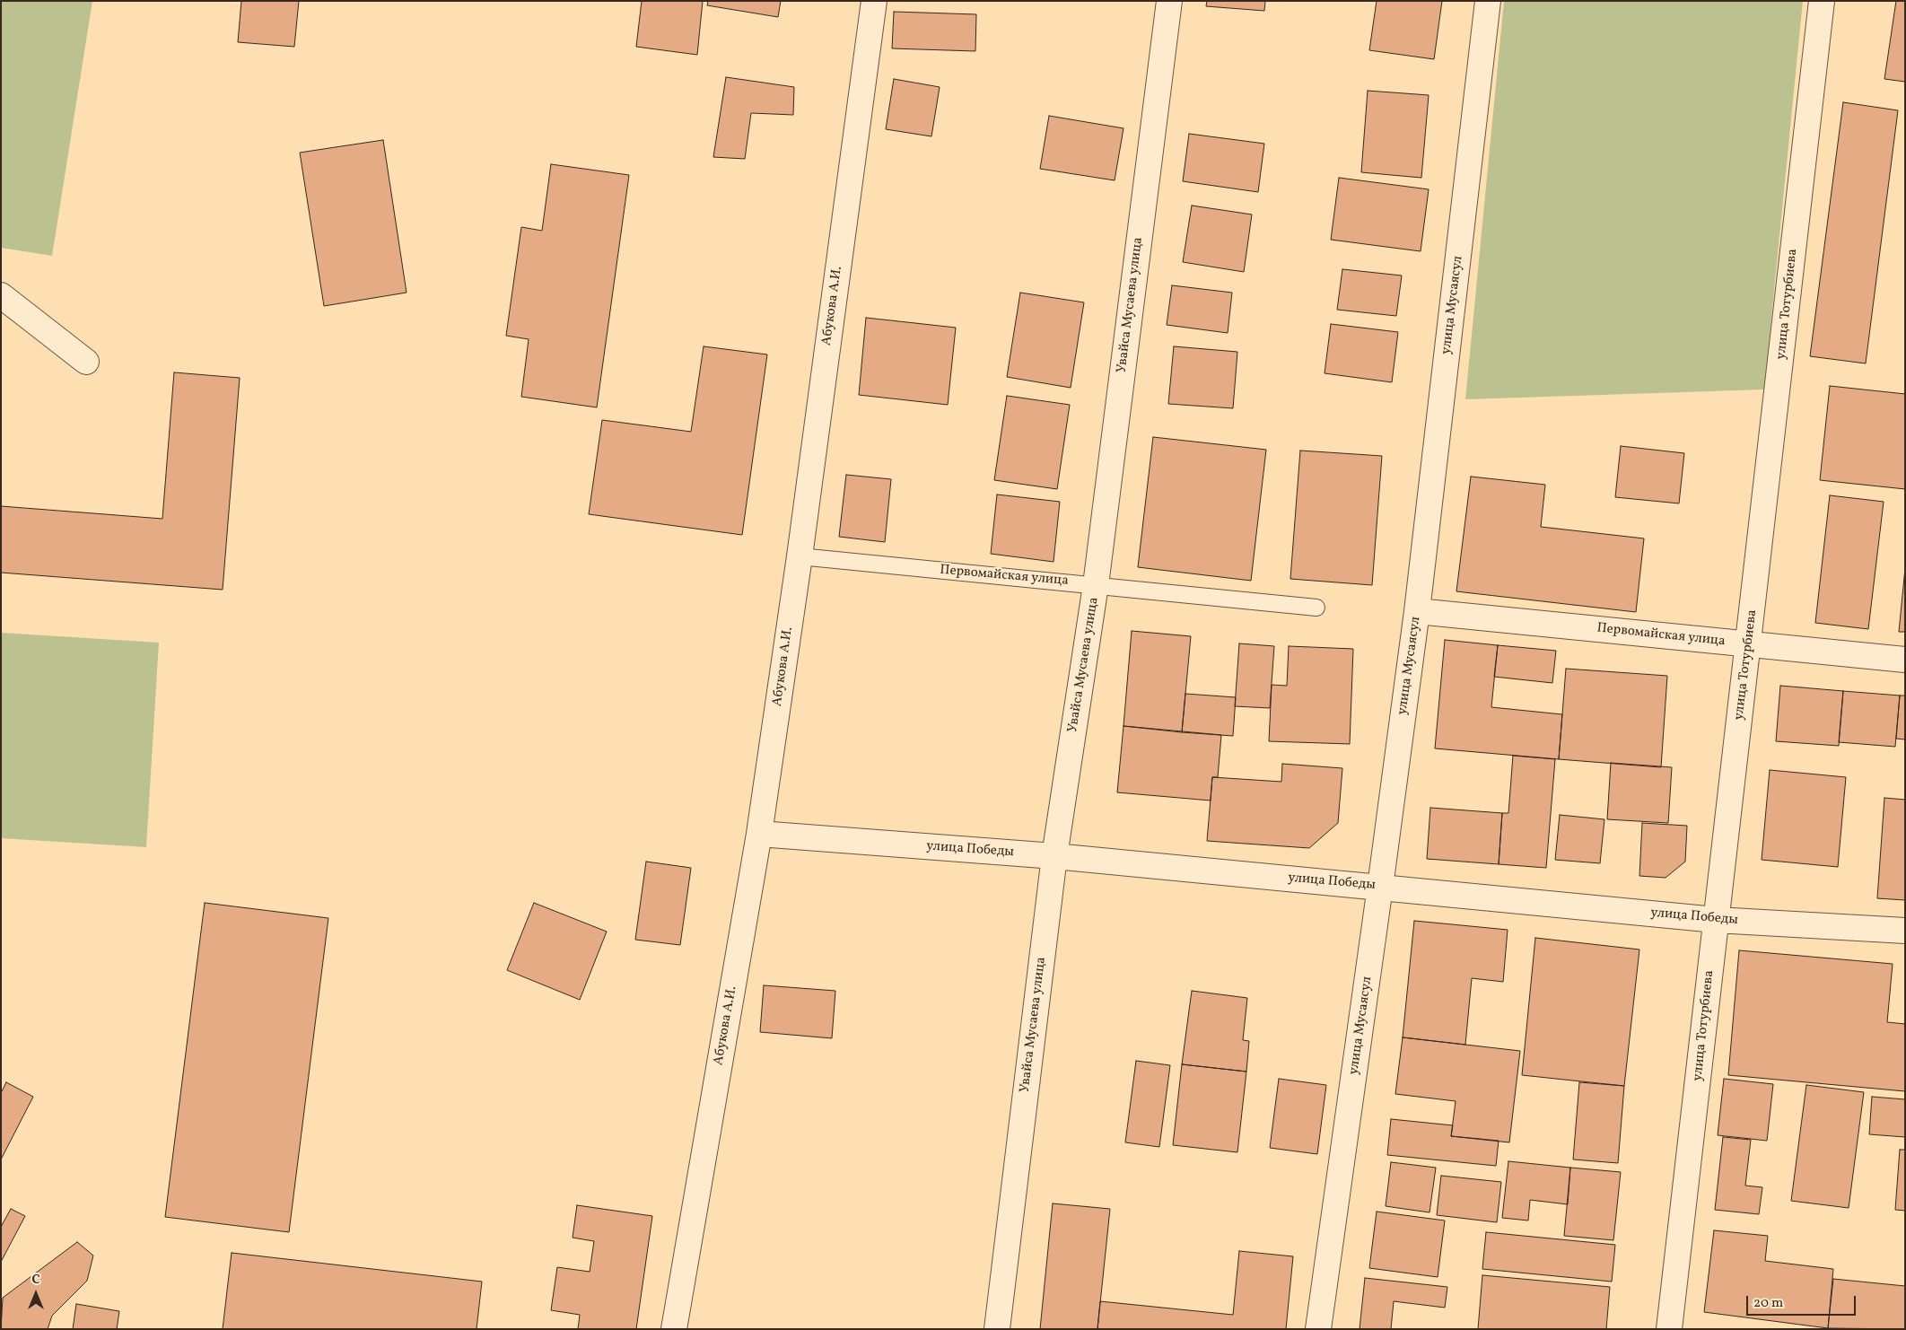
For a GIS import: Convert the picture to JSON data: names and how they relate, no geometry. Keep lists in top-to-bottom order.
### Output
{
  "streets": {
    "street": [
      "улица Тотурбиева",
      "Увайса Мусаева улица",
      "улица Мусаясул",
      "Абукова А.И.",
      "Первомайская улица",
      "улица Победы"
    ]
  },
  "crossings": [
    ["улица Тотурбиева", "Первомайская улица"],
    ["улица Тотурбиева", "улица Победы"],
    ["Увайса Мусаева улица", "Первомайская улица"],
    ["Увайса Мусаева улица", "улица Победы"],
    ["улица Мусаясул", "Первомайская улица"],
    ["улица Мусаясул", "улица Победы"],
    ["Абукова А.И.", "Первомайская улица"],
    ["Абукова А.И.", "улица Победы"]
  ],
  "scale_bar": "20 m",
  "north": "top"
}
